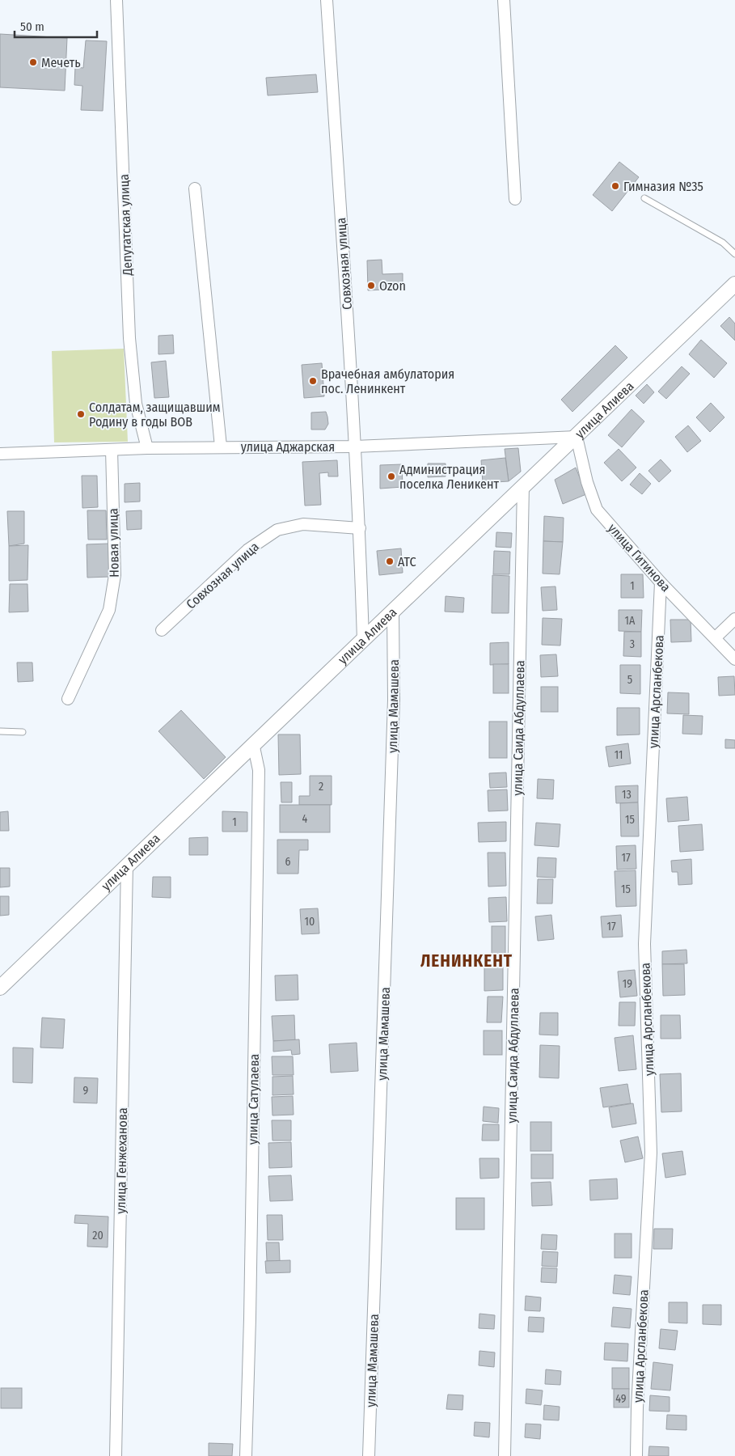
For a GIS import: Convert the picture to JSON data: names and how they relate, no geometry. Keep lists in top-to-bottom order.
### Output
{
  "streets": {
    "street": [
      "Депутатская улица",
      "Совхозная улица",
      "улица Алиева",
      "улица Аджарская",
      "Новая улица",
      "улица Гитинова",
      "улица Арсланбекова",
      "улица Мамашева",
      "улица Саида Абдуллаева",
      "улица Сатулаева",
      "улица Генжеханова"
    ]
  },
  "crossings": [
    ["Депутатская улица", "улица Аджарская"],
    ["Совхозная улица", "улица Алиева"],
    ["Совхозная улица", "улица Аджарская"],
    ["улица Алиева", "улица Аджарская"],
    ["улица Алиева", "улица Гитинова"],
    ["улица Алиева", "улица Мамашева"],
    ["улица Алиева", "улица Саида Абдуллаева"],
    ["улица Алиева", "улица Сатулаева"],
    ["улица Алиева", "улица Генжеханова"],
    ["улица Аджарская", "Новая улица"],
    ["улица Аджарская", "улица Гитинова"],
    ["улица Гитинова", "улица Арсланбекова"]
  ],
  "districts": ["ЛЕНИНКЕНТ"],
  "places": [
    "Мечеть",
    "Гимназия №35",
    "Ozon",
    "Врачебная амбулатория пос. Ленинкент",
    "Солдатам, защищавшим Родину в годы ВОВ",
    "Администрация поселка Леникент",
    "АТС"
  ],
  "house_numbers": [
    "1",
    "1А",
    "3",
    "5",
    "11",
    "2",
    "13",
    "4",
    "15",
    "1",
    "17",
    "6",
    "15",
    "10",
    "17",
    "19",
    "9",
    "20",
    "49"
  ],
  "scale_bar": "50 m"
}
